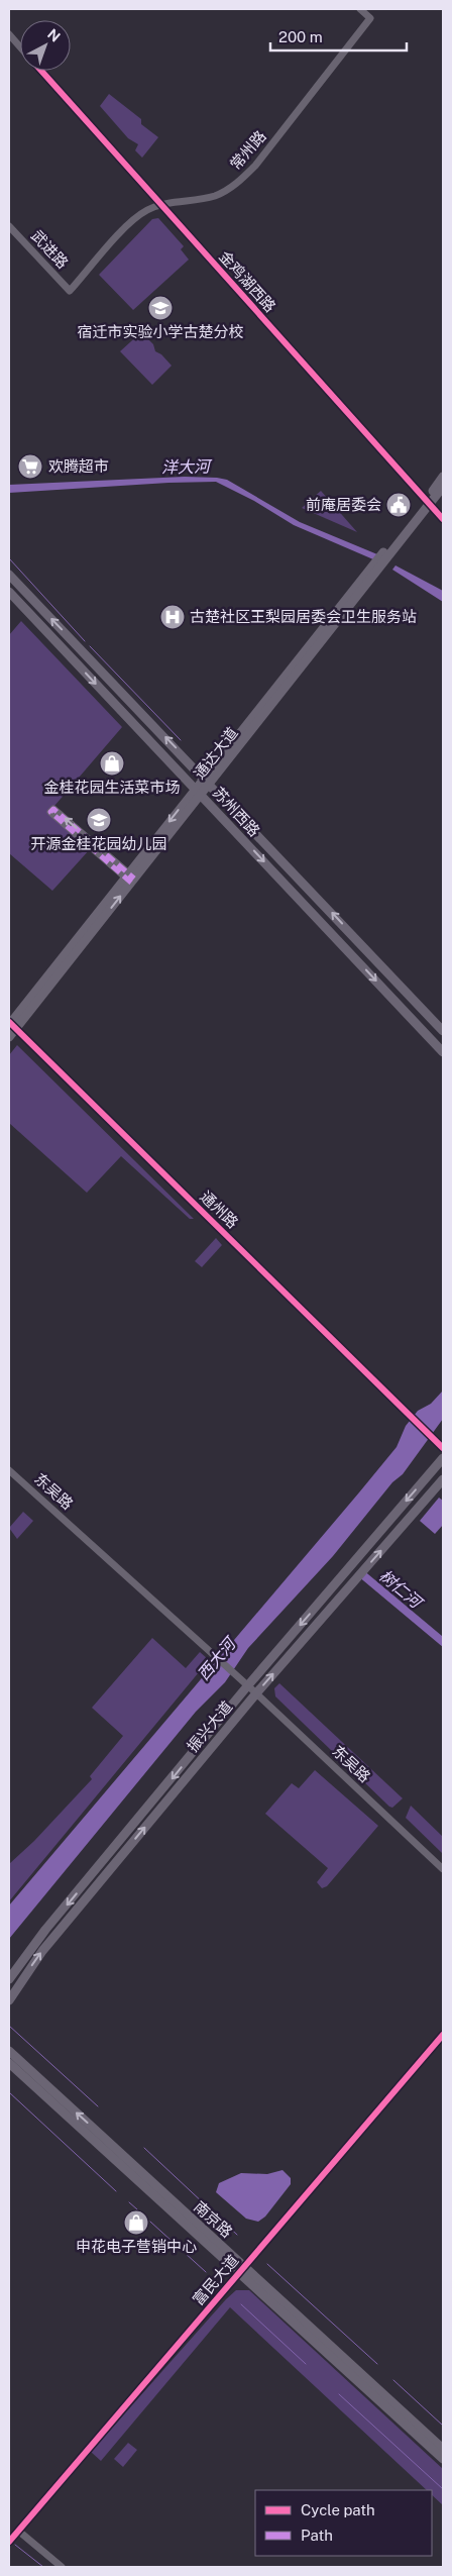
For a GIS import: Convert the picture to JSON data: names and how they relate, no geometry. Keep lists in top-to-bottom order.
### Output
{
  "streets": {
    "main road": [
      "通达大道",
      "苏州西路",
      "振兴大道",
      "南京路"
    ],
    "street": [
      "常州路",
      "武进路",
      "金鸡湖西路",
      "通州路",
      "东吴路",
      "富民大道"
    ]
  },
  "crossings": [
    ["常州路", "武进路"],
    ["常州路", "金鸡湖西路"],
    ["金鸡湖西路", "通达大道"],
    ["通达大道", "苏州西路"],
    ["通达大道", "通州路"],
    ["东吴路", "振兴大道"],
    ["南京路", "富民大道"]
  ],
  "water": ["洋大河", "树仁河", "西大河"],
  "places": {
    "school or university": ["宿迁市实验小学古楚分校", "开源金桂花园幼儿园"],
    "supermarket": ["欢腾超市"],
    "public building": ["前庵居委会"],
    "hospital": ["古楚社区王梨园居委会卫生服务站"],
    "shop": ["金桂花园生活菜市场", "申花电子营销中心"]
  },
  "legend": ["Cycle path", "Path"],
  "scale_bar": "200 m",
  "north": "top right"
}
